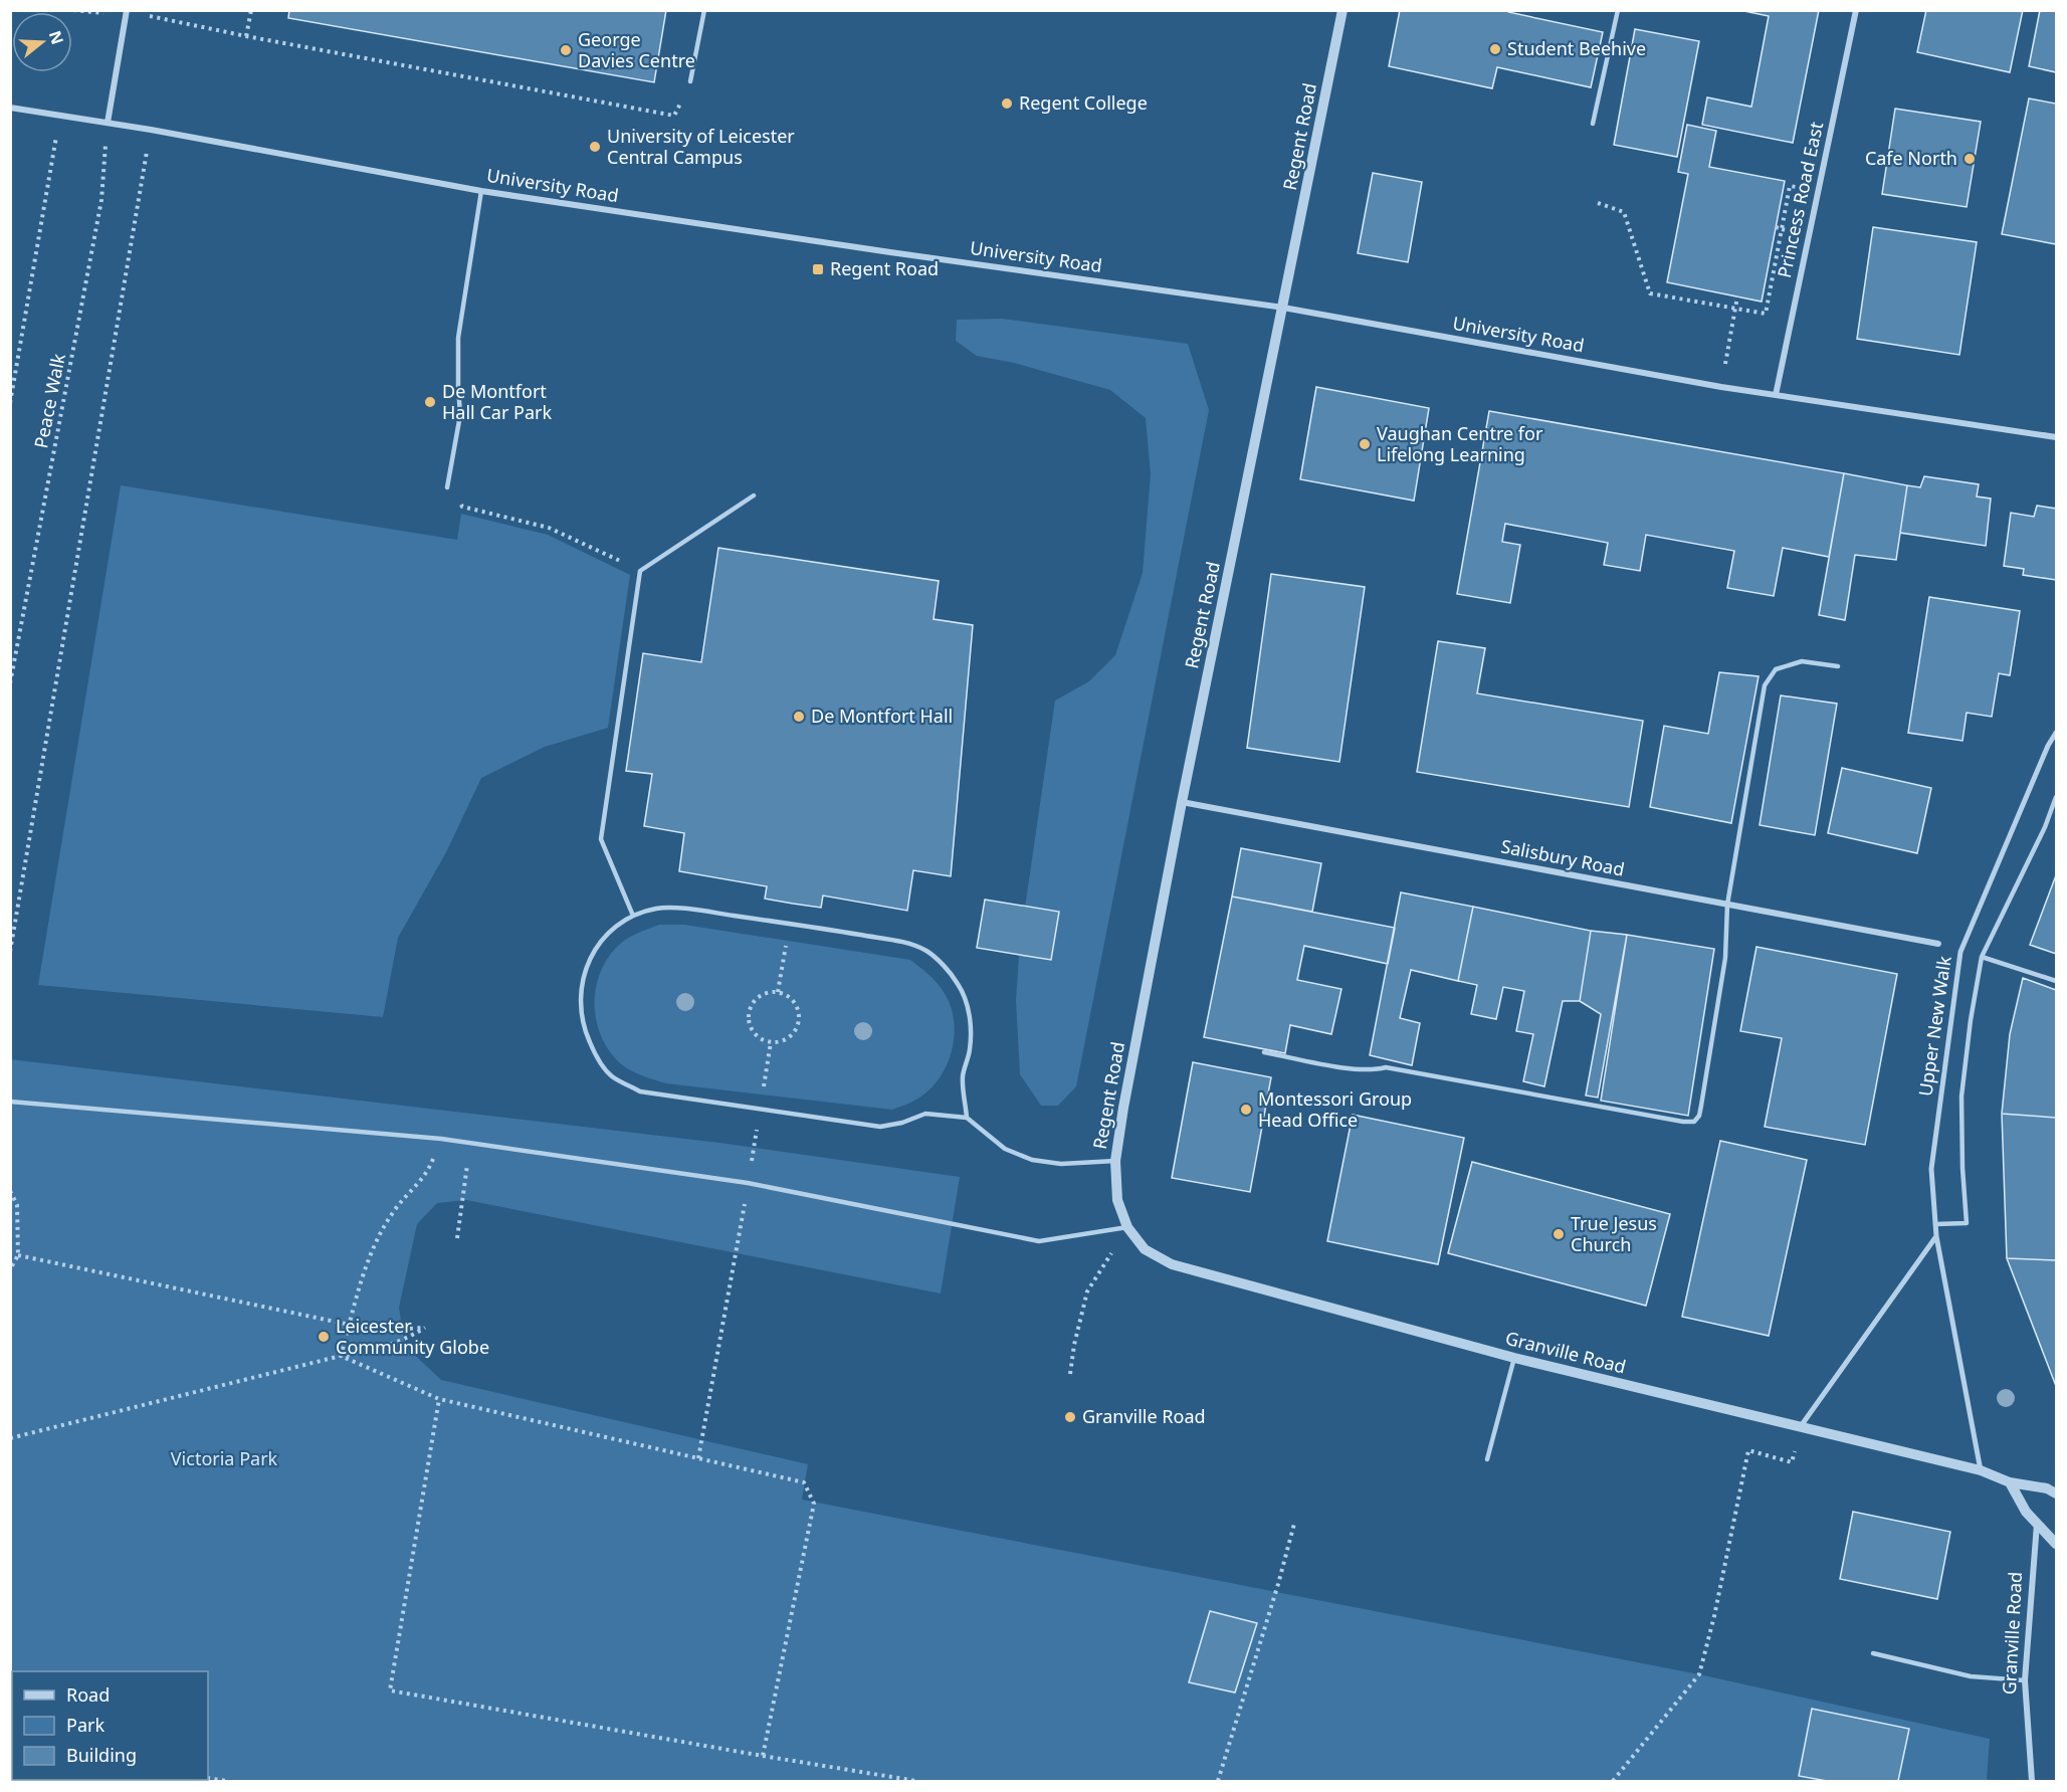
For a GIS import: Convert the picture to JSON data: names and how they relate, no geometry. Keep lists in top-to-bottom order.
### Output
{
  "streets": {
    "street": [
      "Regent Road",
      "University Road",
      "Princess Road East",
      "Salisbury Road",
      "Upper New Walk",
      "Granville Road"
    ],
    "path": ["Peace Walk"]
  },
  "crossings": [
    ["Regent Road", "University Road"],
    ["Regent Road", "Salisbury Road"],
    ["Regent Road", "Granville Road"],
    ["University Road", "Princess Road East"],
    ["University Road", "Peace Walk"],
    ["Upper New Walk", "Granville Road"]
  ],
  "parks": ["Victoria Park"],
  "places": {
    "other": [
      "Student Beehive",
      "George Davies Centre",
      "Regent College",
      "University of Leicester Central Campus",
      "Cafe North",
      "De Montfort Hall Car Park",
      "Vaughan Centre for Lifelong Learning",
      "De Montfort Hall",
      "Montessori Group Head Office",
      "True Jesus Church",
      "Leicester Community Globe",
      "Granville Road"
    ],
    "transit": ["Regent Road"]
  },
  "legend": ["Road", "Park", "Building"],
  "north": "right"
}
